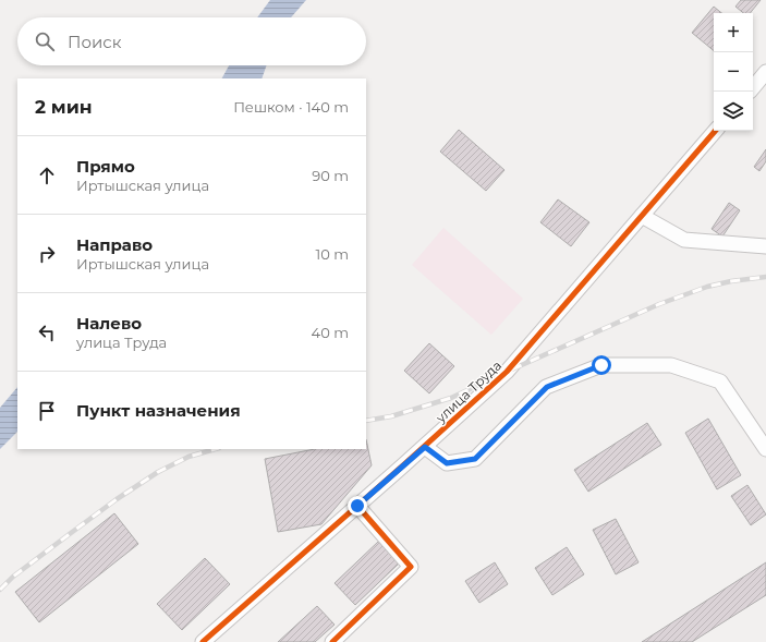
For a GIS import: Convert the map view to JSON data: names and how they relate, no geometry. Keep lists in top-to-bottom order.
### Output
{
  "streets": {
    "street": ["улица Труда"]
  },
  "page": {
    "map_buttons": ["+", "−"],
    "search": "Поиск",
    "heading": ["2 мин", "Пешком · 140 m"],
    "list": [
      ["Прямо", "Иртышская улица", "90 m"],
      ["Направо", "Иртышская улица", "10 m"],
      ["Налево", "улица Труда", "40 m"],
      "Пункт назначения"
    ]
  }
}
